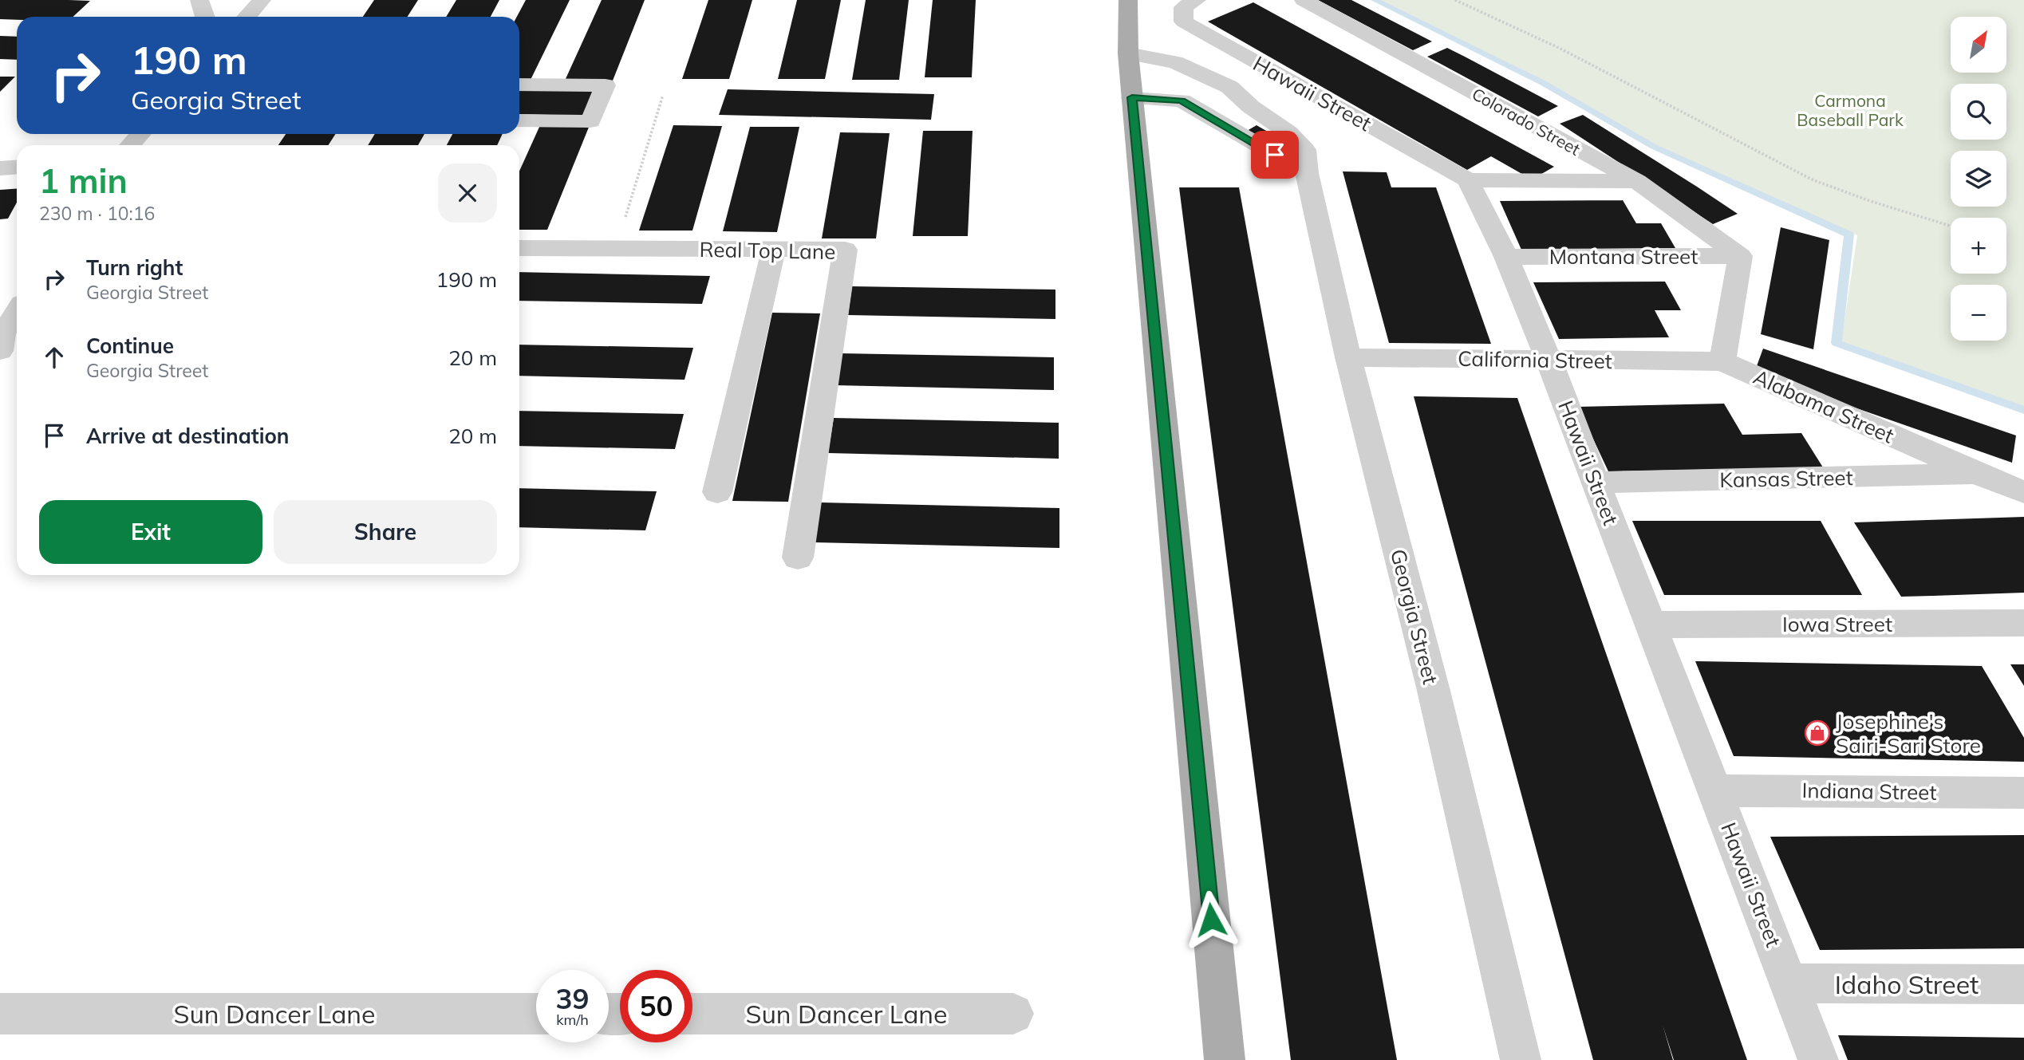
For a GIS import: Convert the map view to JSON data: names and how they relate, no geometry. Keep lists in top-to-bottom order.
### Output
{
  "streets": {
    "street": [
      "Hawaii Street",
      "Colorado Street",
      "Real Top Lane",
      "Montana Street",
      "California Street",
      "Alabama Street",
      "Kansas Street",
      "Georgia Street",
      "Iowa Street",
      "Indiana Street",
      "Idaho Street",
      "Sun Dancer Lane"
    ]
  },
  "crossings": [
    ["Hawaii Street", "Montana Street"],
    ["Hawaii Street", "California Street"],
    ["Hawaii Street", "Kansas Street"],
    ["Hawaii Street", "Iowa Street"],
    ["Hawaii Street", "Indiana Street"],
    ["Hawaii Street", "Idaho Street"],
    ["Colorado Street", "Montana Street"],
    ["California Street", "Alabama Street"],
    ["California Street", "Georgia Street"],
    ["Alabama Street", "Kansas Street"]
  ],
  "parks": ["Carmona Baseball Park"],
  "places": {
    "shop": ["Josephine's Sairi-Sari Store"]
  },
  "north": "top right",
  "page": {
    "map_buttons": ["+", "−"],
    "turn": ["190 m", "Georgia Street"],
    "heading": ["1 min", "230 m · 10:16"],
    "list": [
      {
        "name": "Turn right",
        "note": "Georgia Street",
        "value": "190 m"
      },
      {
        "name": "Continue",
        "note": "Georgia Street",
        "value": "20 m"
      },
      {
        "name": "Arrive at destination",
        "value": "20 m"
      }
    ],
    "buttons": ["Exit", "Share"],
    "speed": "39 km/h",
    "limit": "50"
  }
}
